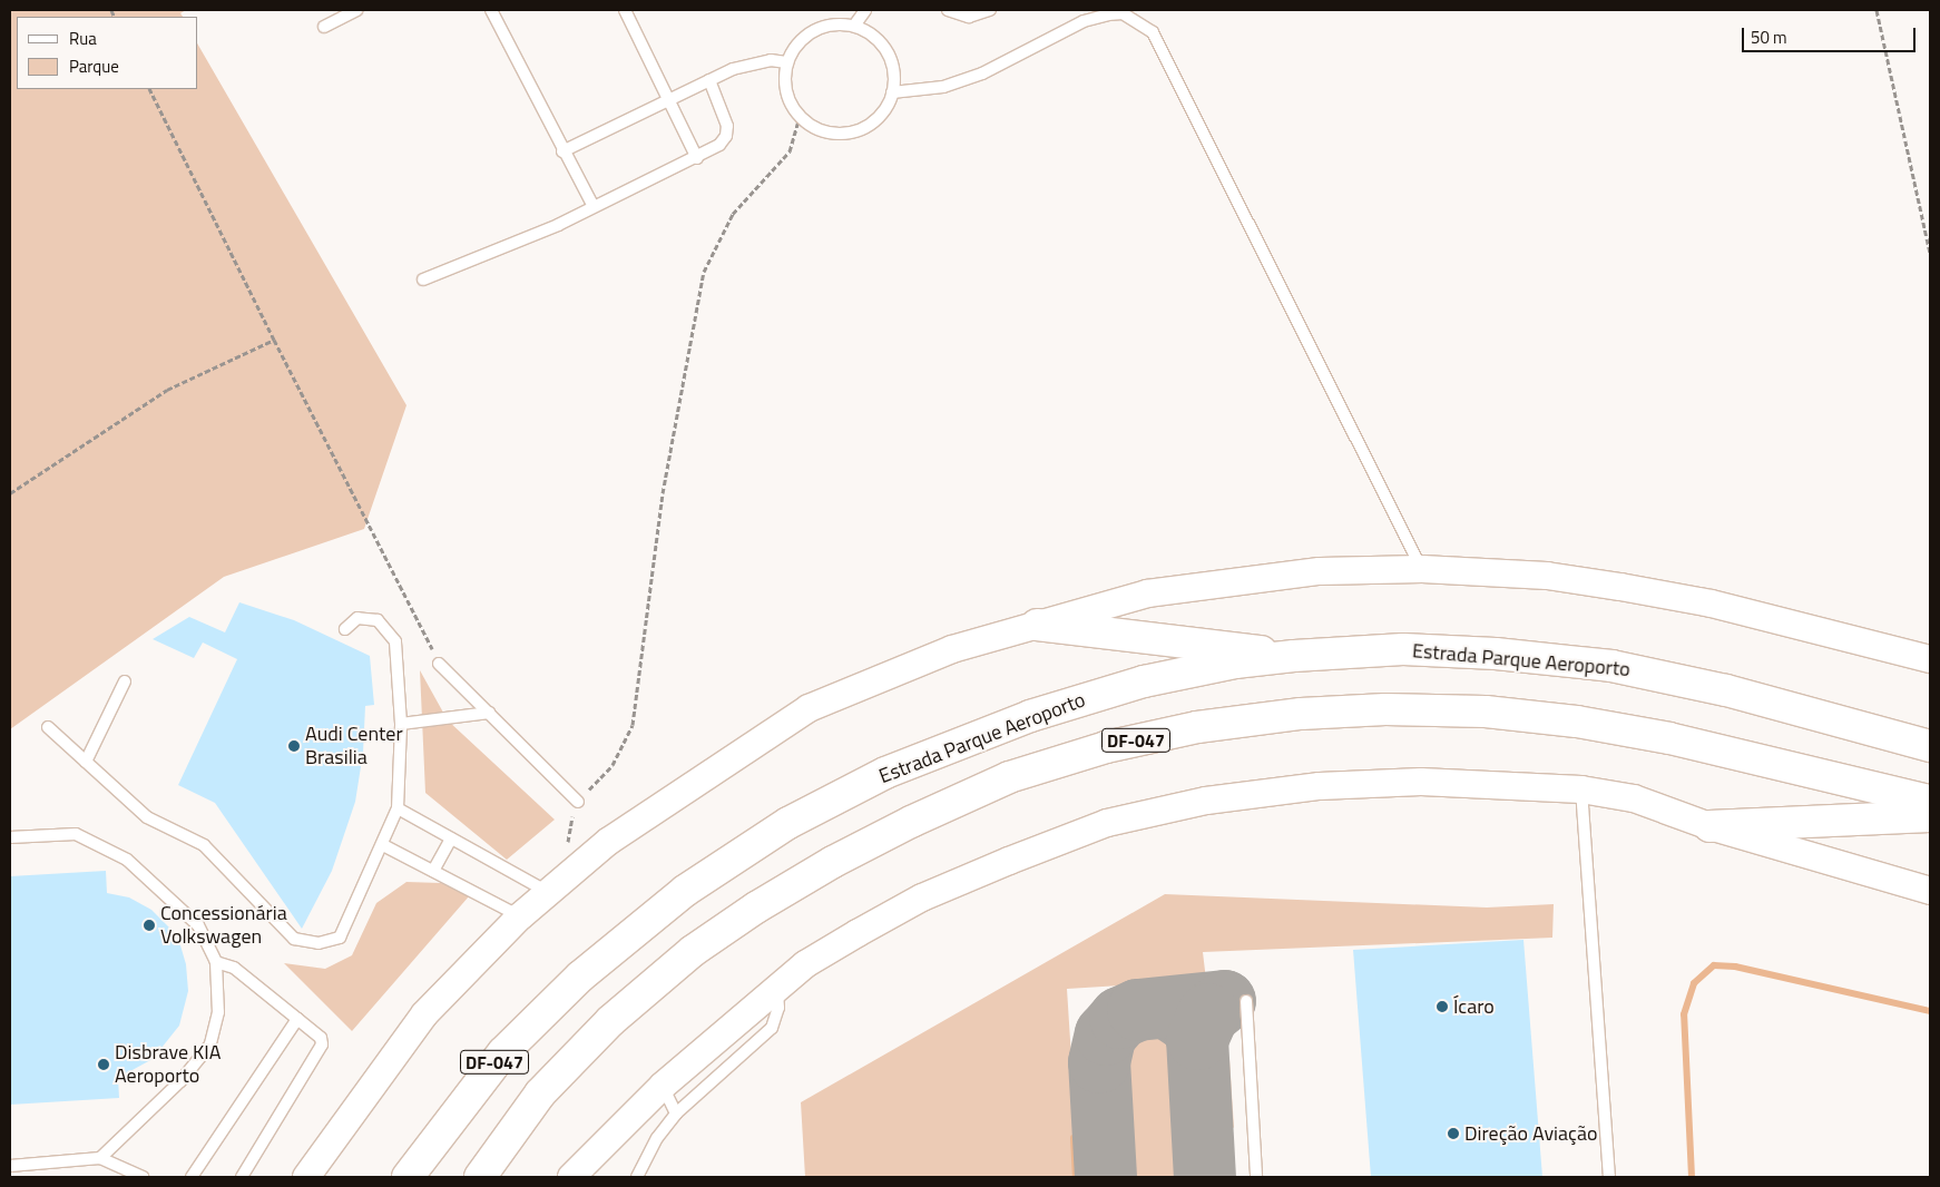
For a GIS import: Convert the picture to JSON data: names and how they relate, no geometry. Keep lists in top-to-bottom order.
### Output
{
  "streets": {
    "main road": ["Estrada Parque Aeroporto", "DF-047"]
  },
  "places": [
    "Audi Center Brasilia",
    "Concessionária Volkswagen",
    "Ícaro",
    "Disbrave KIA Aeroporto",
    "Direção Aviação"
  ],
  "legend": ["Rua", "Parque"],
  "scale_bar": "50 m"
}
